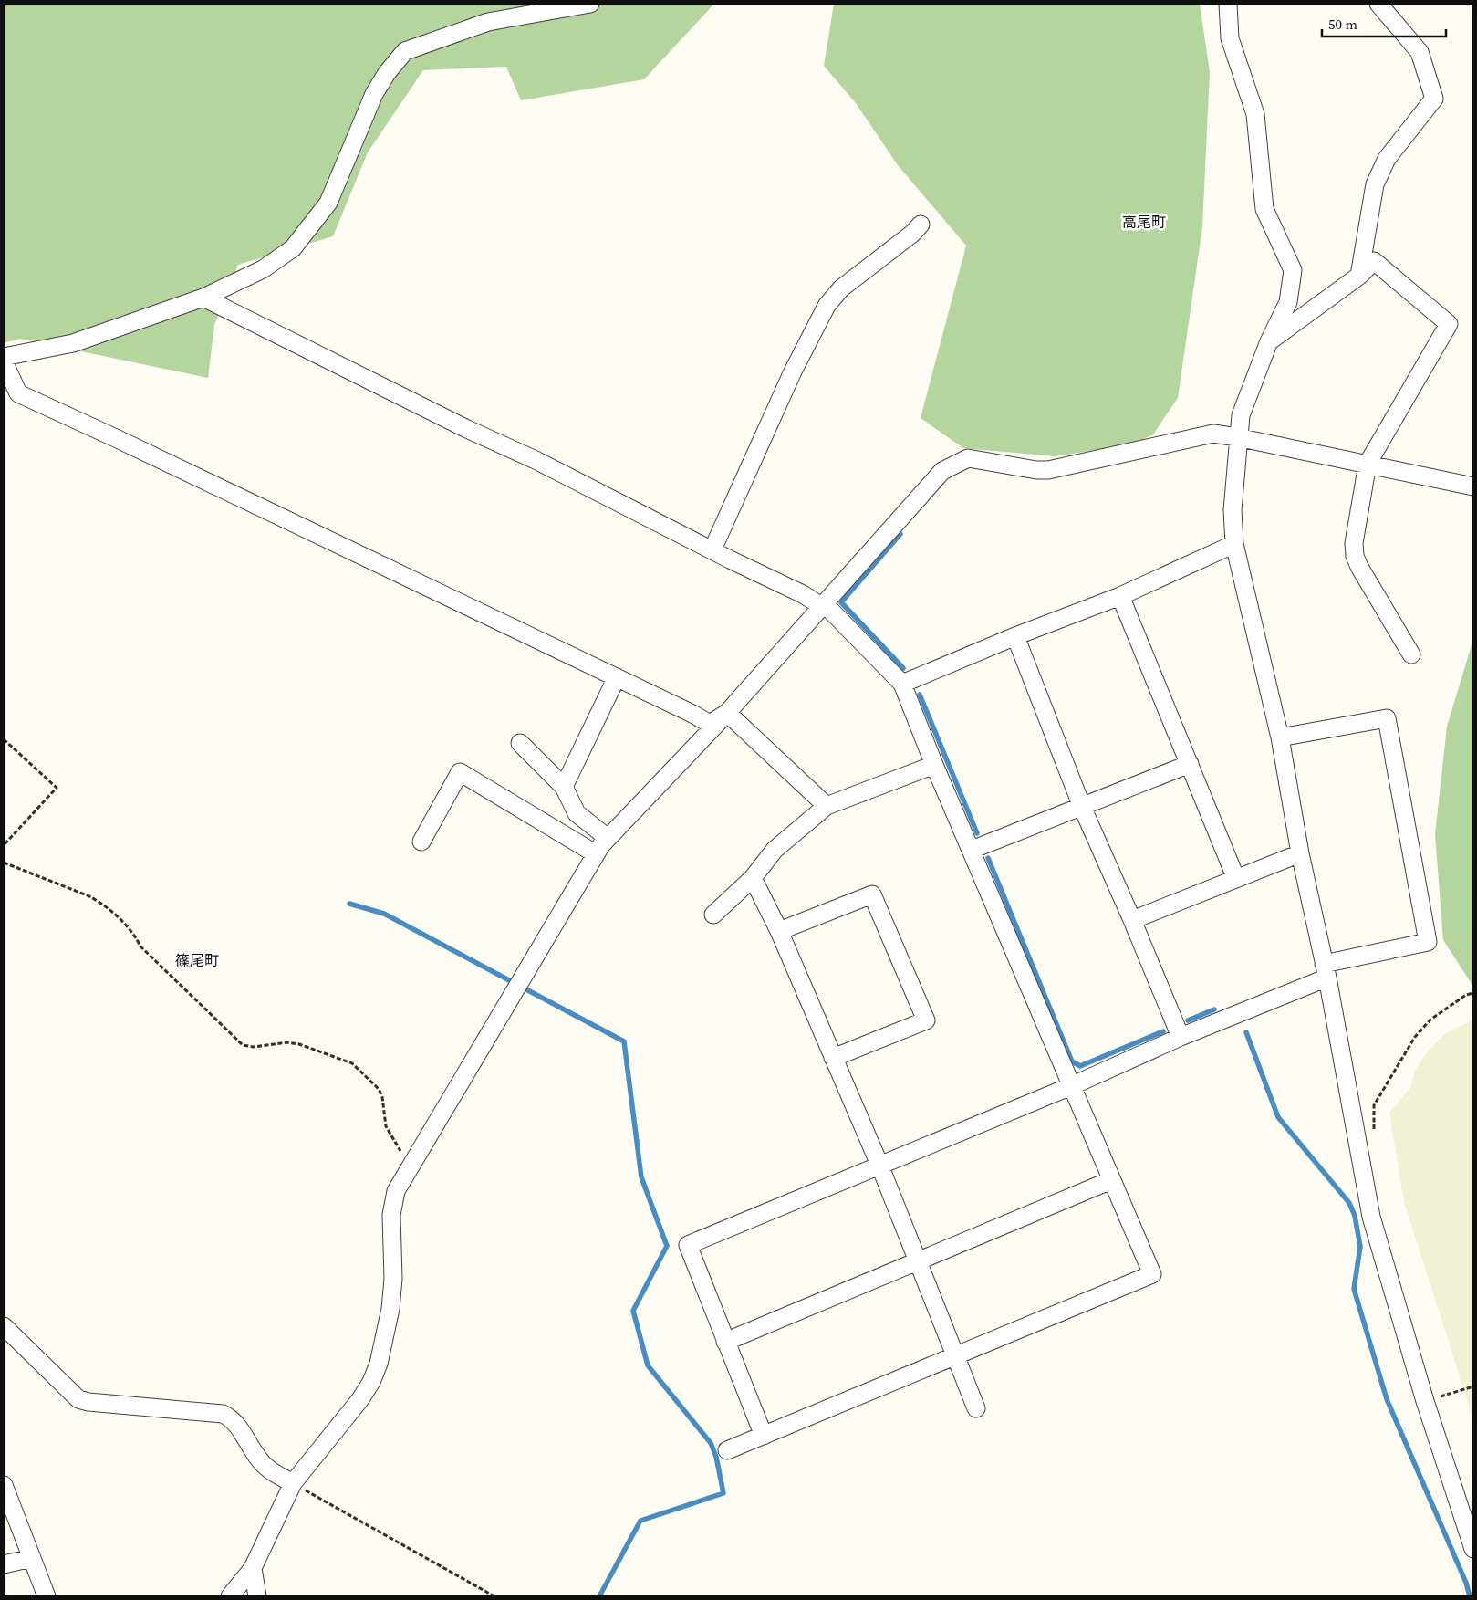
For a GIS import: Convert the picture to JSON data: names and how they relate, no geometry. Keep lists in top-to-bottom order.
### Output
{
  "districts": ["高尾町", "篠尾町"],
  "scale_bar": "50 m"
}
